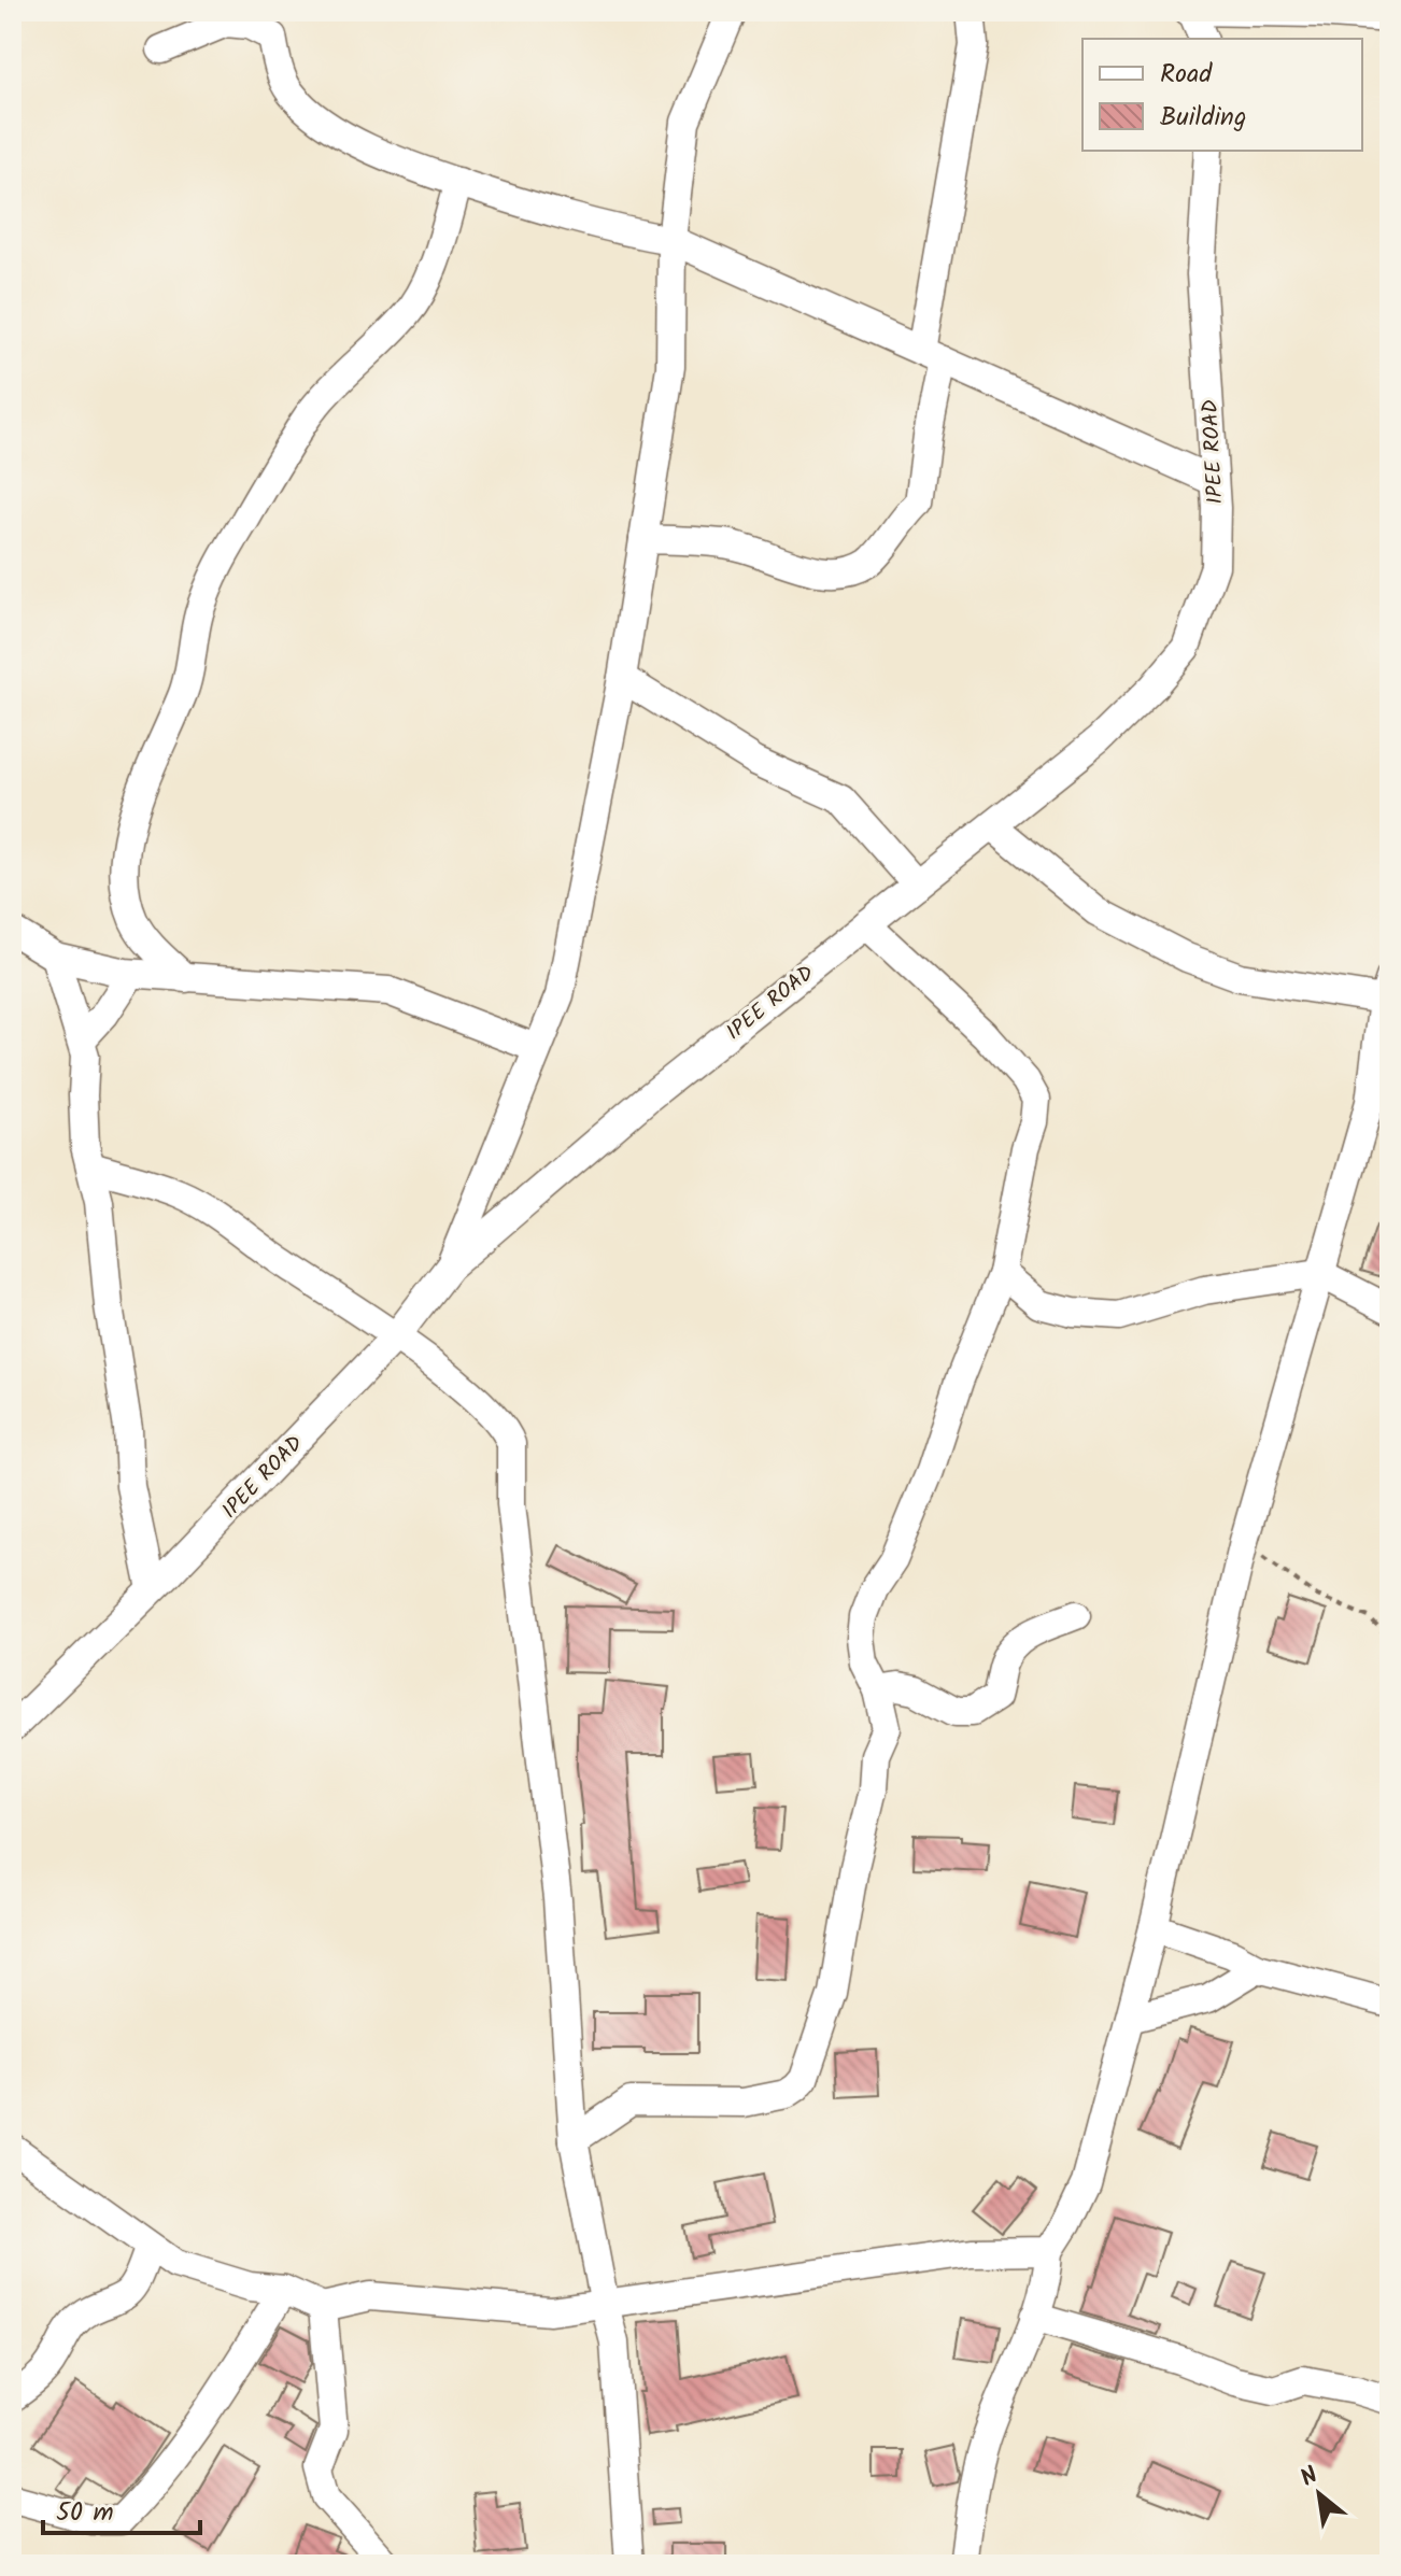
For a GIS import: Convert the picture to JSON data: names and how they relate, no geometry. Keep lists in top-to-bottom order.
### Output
{
  "streets": {
    "street": ["IPEE ROAD"]
  },
  "legend": ["Road", "Building"],
  "scale_bar": "50 m",
  "north": "top left"
}
